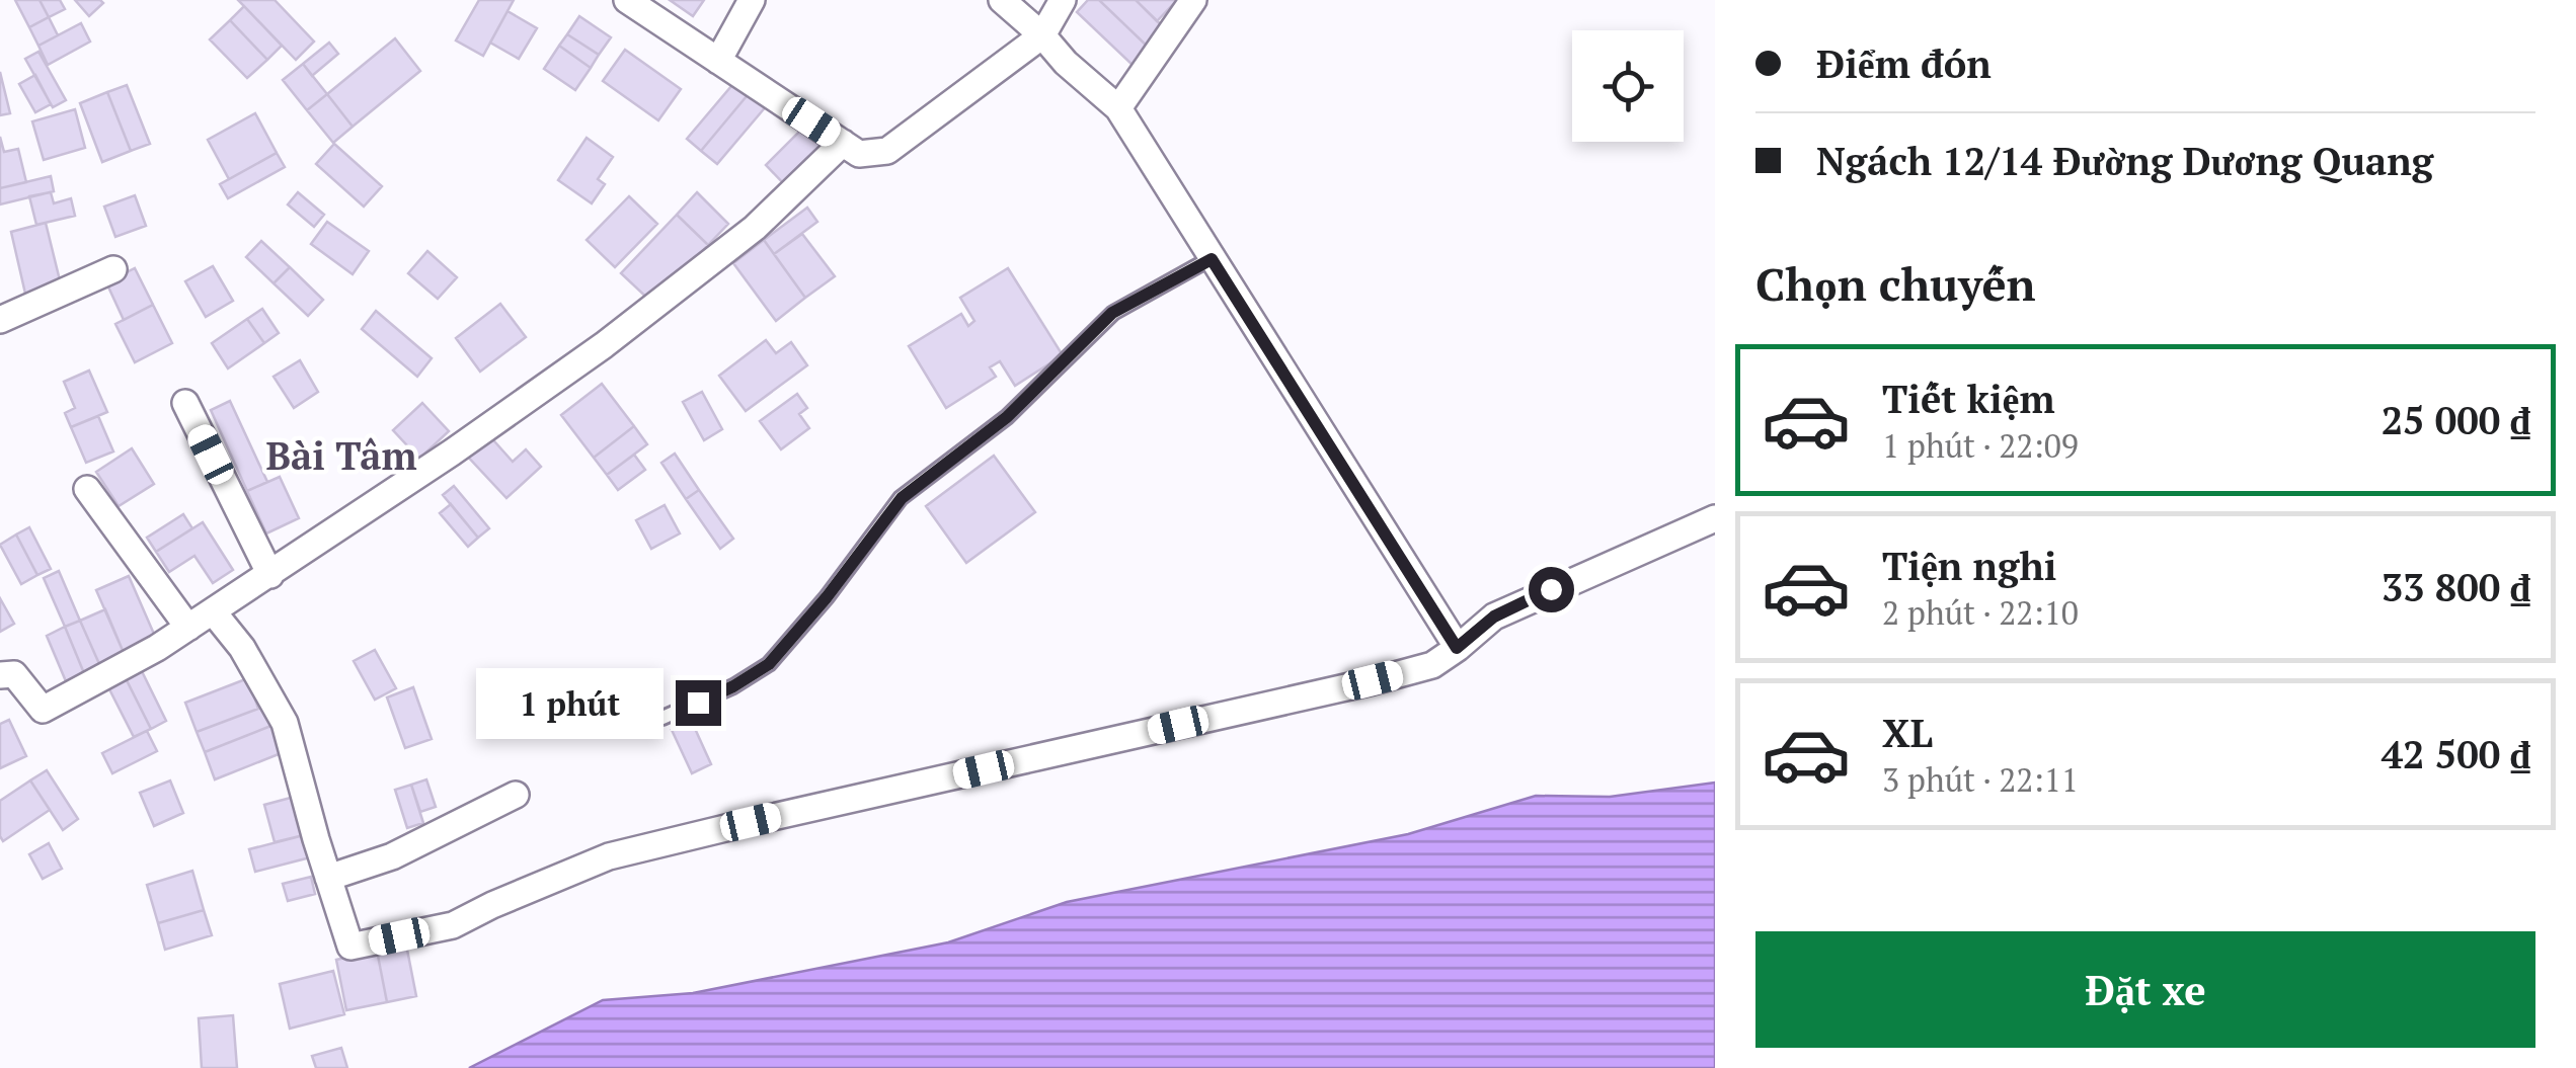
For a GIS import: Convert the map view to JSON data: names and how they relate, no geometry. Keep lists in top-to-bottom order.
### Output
{
  "districts": ["Bài Tâm"],
  "page": {
    "banner": ["Điểm đón", "Ngách 12/14 Đường Dương Quang"],
    "heading": "Chọn chuyến",
    "list": [
      {
        "name": "Tiết kiệm",
        "note": "1 phút · 22:09",
        "value": "25 000 ₫"
      },
      {
        "name": "Tiện nghi",
        "note": "2 phút · 22:10",
        "value": "33 800 ₫"
      },
      {
        "name": "XL",
        "note": "3 phút · 22:11",
        "value": "42 500 ₫"
      }
    ],
    "bubble": "1 phút",
    "buttons": "Đặt xe"
  }
}
